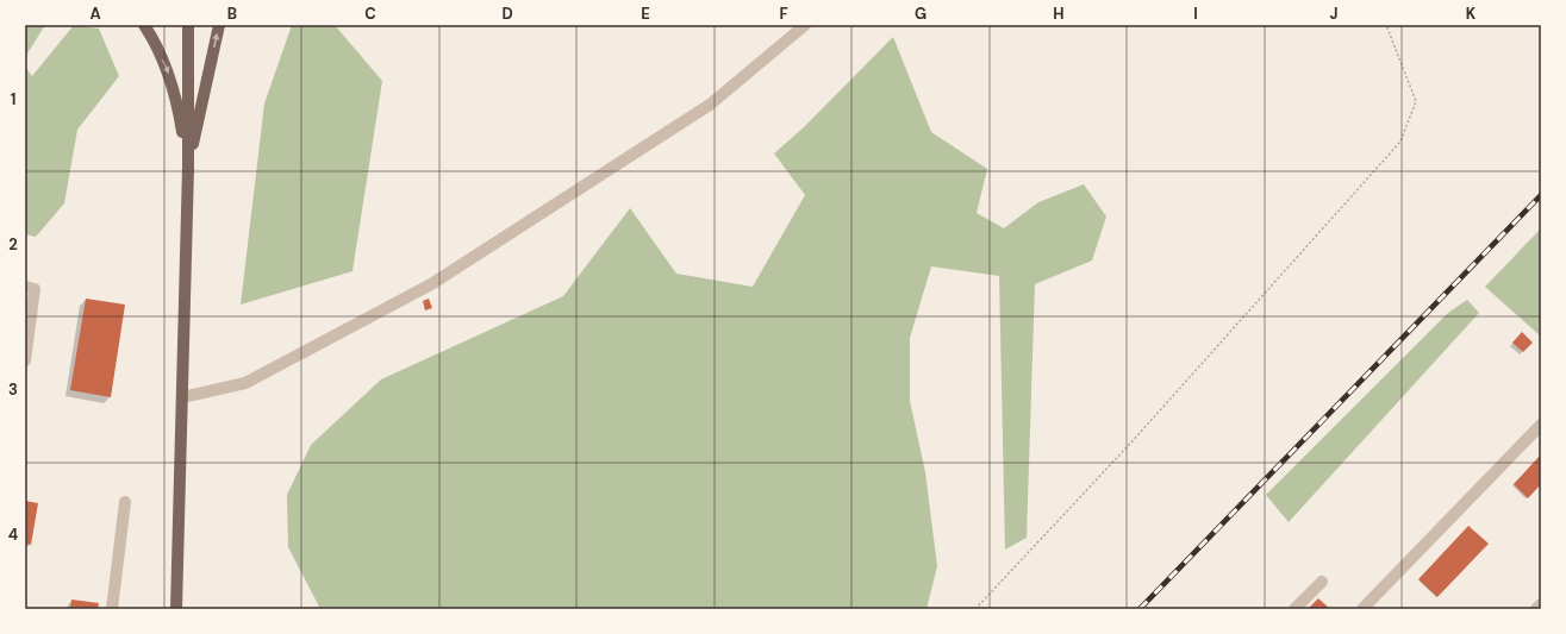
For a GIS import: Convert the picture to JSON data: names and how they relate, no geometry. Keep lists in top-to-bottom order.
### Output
{
  "grid": {
    "columns": [
      "A",
      "B",
      "C",
      "D",
      "E",
      "F",
      "G",
      "H",
      "I",
      "J",
      "K"
    ],
    "rows": [
      "1",
      "2",
      "3",
      "4"
    ]
  }
}
